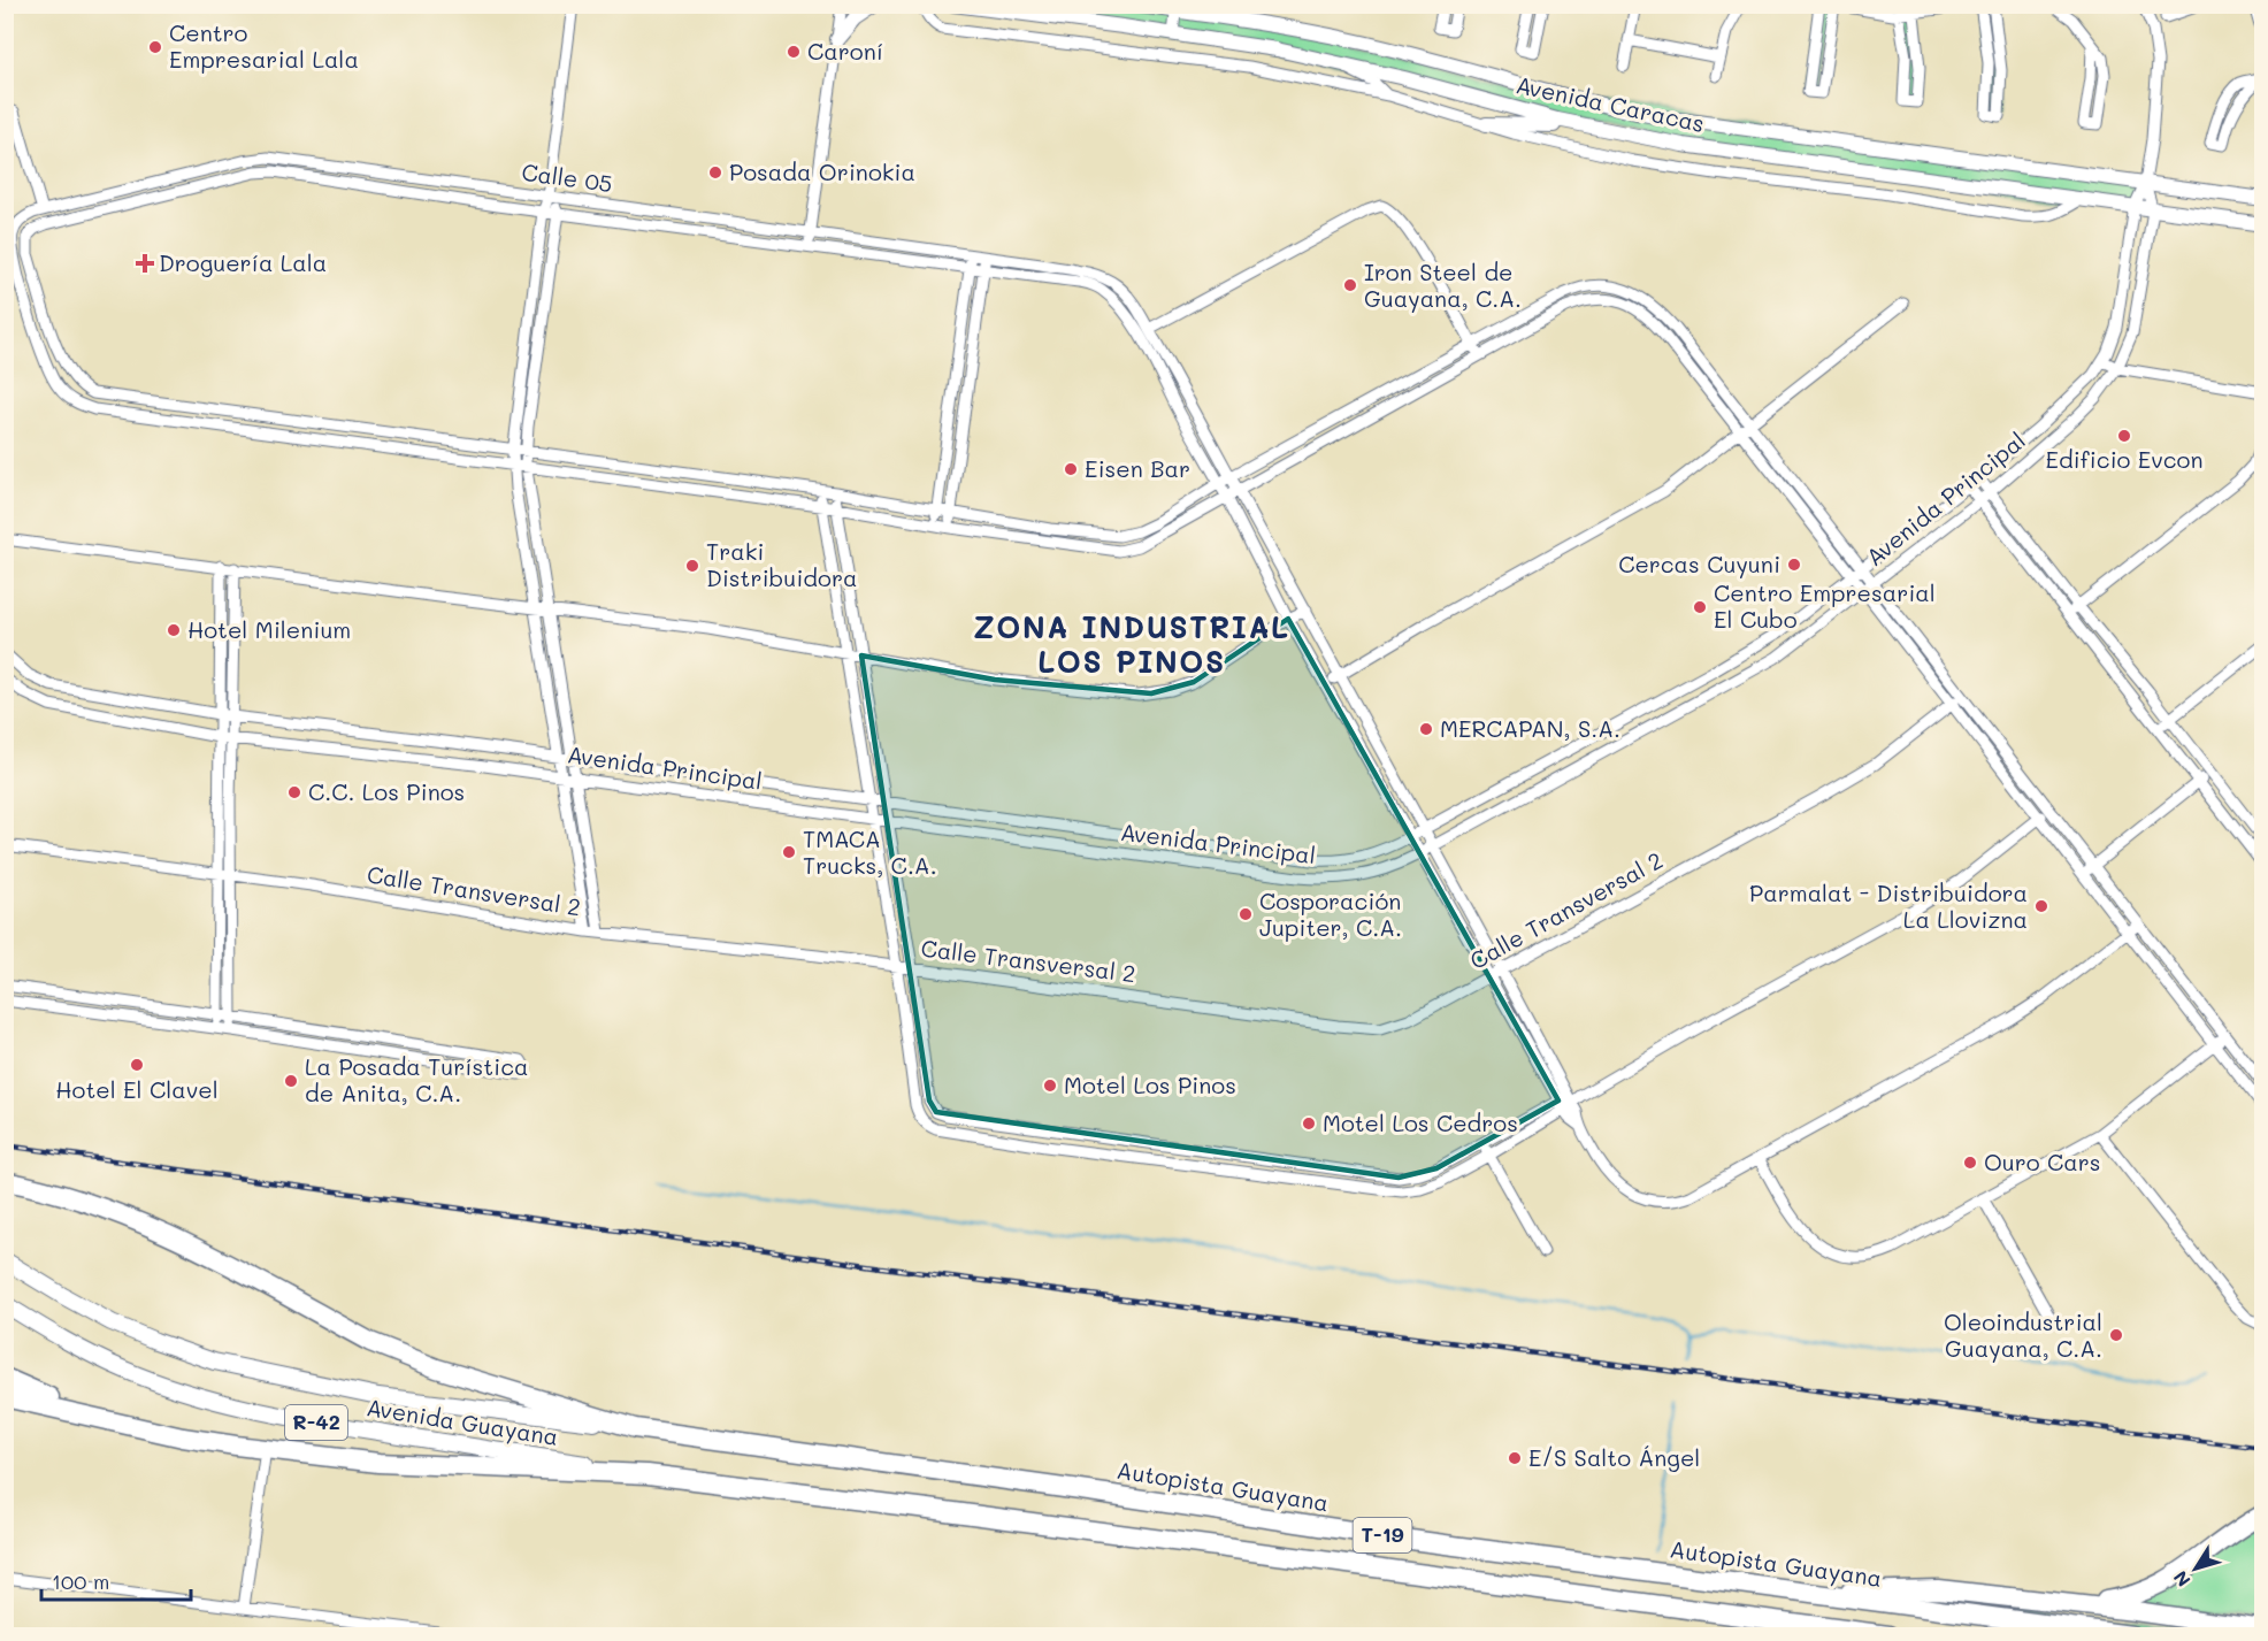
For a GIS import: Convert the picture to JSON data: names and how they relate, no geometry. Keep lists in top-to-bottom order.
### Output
{
  "streets": {
    "highway": ["Autopista Guayana", "T-19"],
    "main road": ["R-42", "Avenida Guayana"],
    "street": [
      "Avenida Caracas",
      "Calle 05",
      "Avenida Principal",
      "Calle Transversal 2"
    ]
  },
  "crossings": [
    ["Avenida Caracas", "Avenida Principal"],
    ["Avenida Guayana", "Autopista Guayana"],
    ["Avenida Guayana", "T-19"]
  ],
  "districts": ["ZONA INDUSTRIAL LOS PINOS"],
  "places": {
    "other": [
      "Centro Empresarial Lala",
      "Caroní",
      "Posada Orinokia",
      "Iron Steel de Guayana, C.A.",
      "Edificio Evcon",
      "Eisen Bar",
      "Cercas Cuyuni",
      "Traki Distribuidora",
      "Centro Empresarial El Cubo",
      "Hotel Milenium",
      "MERCAPAN, S.A.",
      "C.C. Los Pinos",
      "TMACA Trucks, C.A.",
      "Parmalat - Distribuidora La Llovizna",
      "Cosporación Jupiter, C.A.",
      "Hotel El Clavel",
      "La Posada Turística de Anita, C.A.",
      "Motel Los Pinos",
      "Motel Los Cedros",
      "Ouro Cars",
      "Oleoindustrial Guayana, C.A.",
      "E/S Salto Ángel"
    ],
    "health": ["Droguería Lala"]
  },
  "scale_bar": "100 m",
  "north": "bottom left"
}
